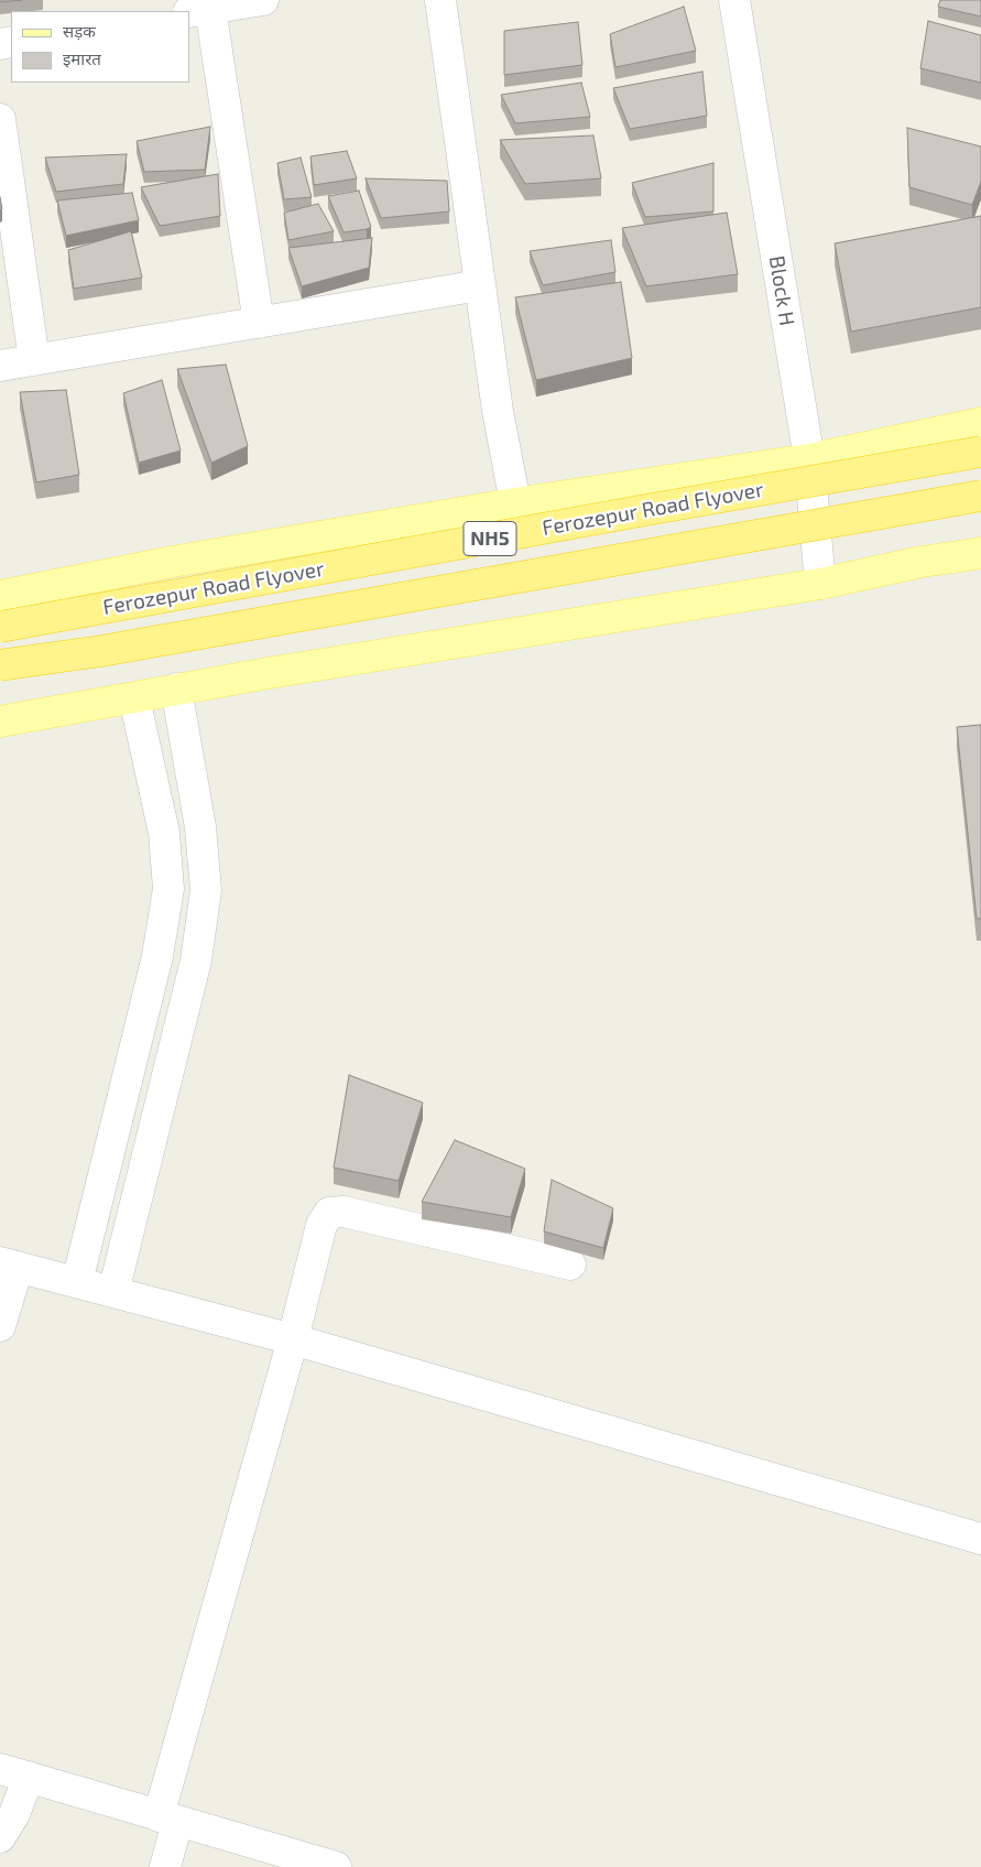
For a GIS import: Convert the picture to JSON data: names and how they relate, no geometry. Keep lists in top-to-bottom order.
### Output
{
  "streets": {
    "highway": ["Ferozepur Road Flyover", "NH5"],
    "street": ["Block H"]
  },
  "legend": ["सड़क", "इमारत"]
}
